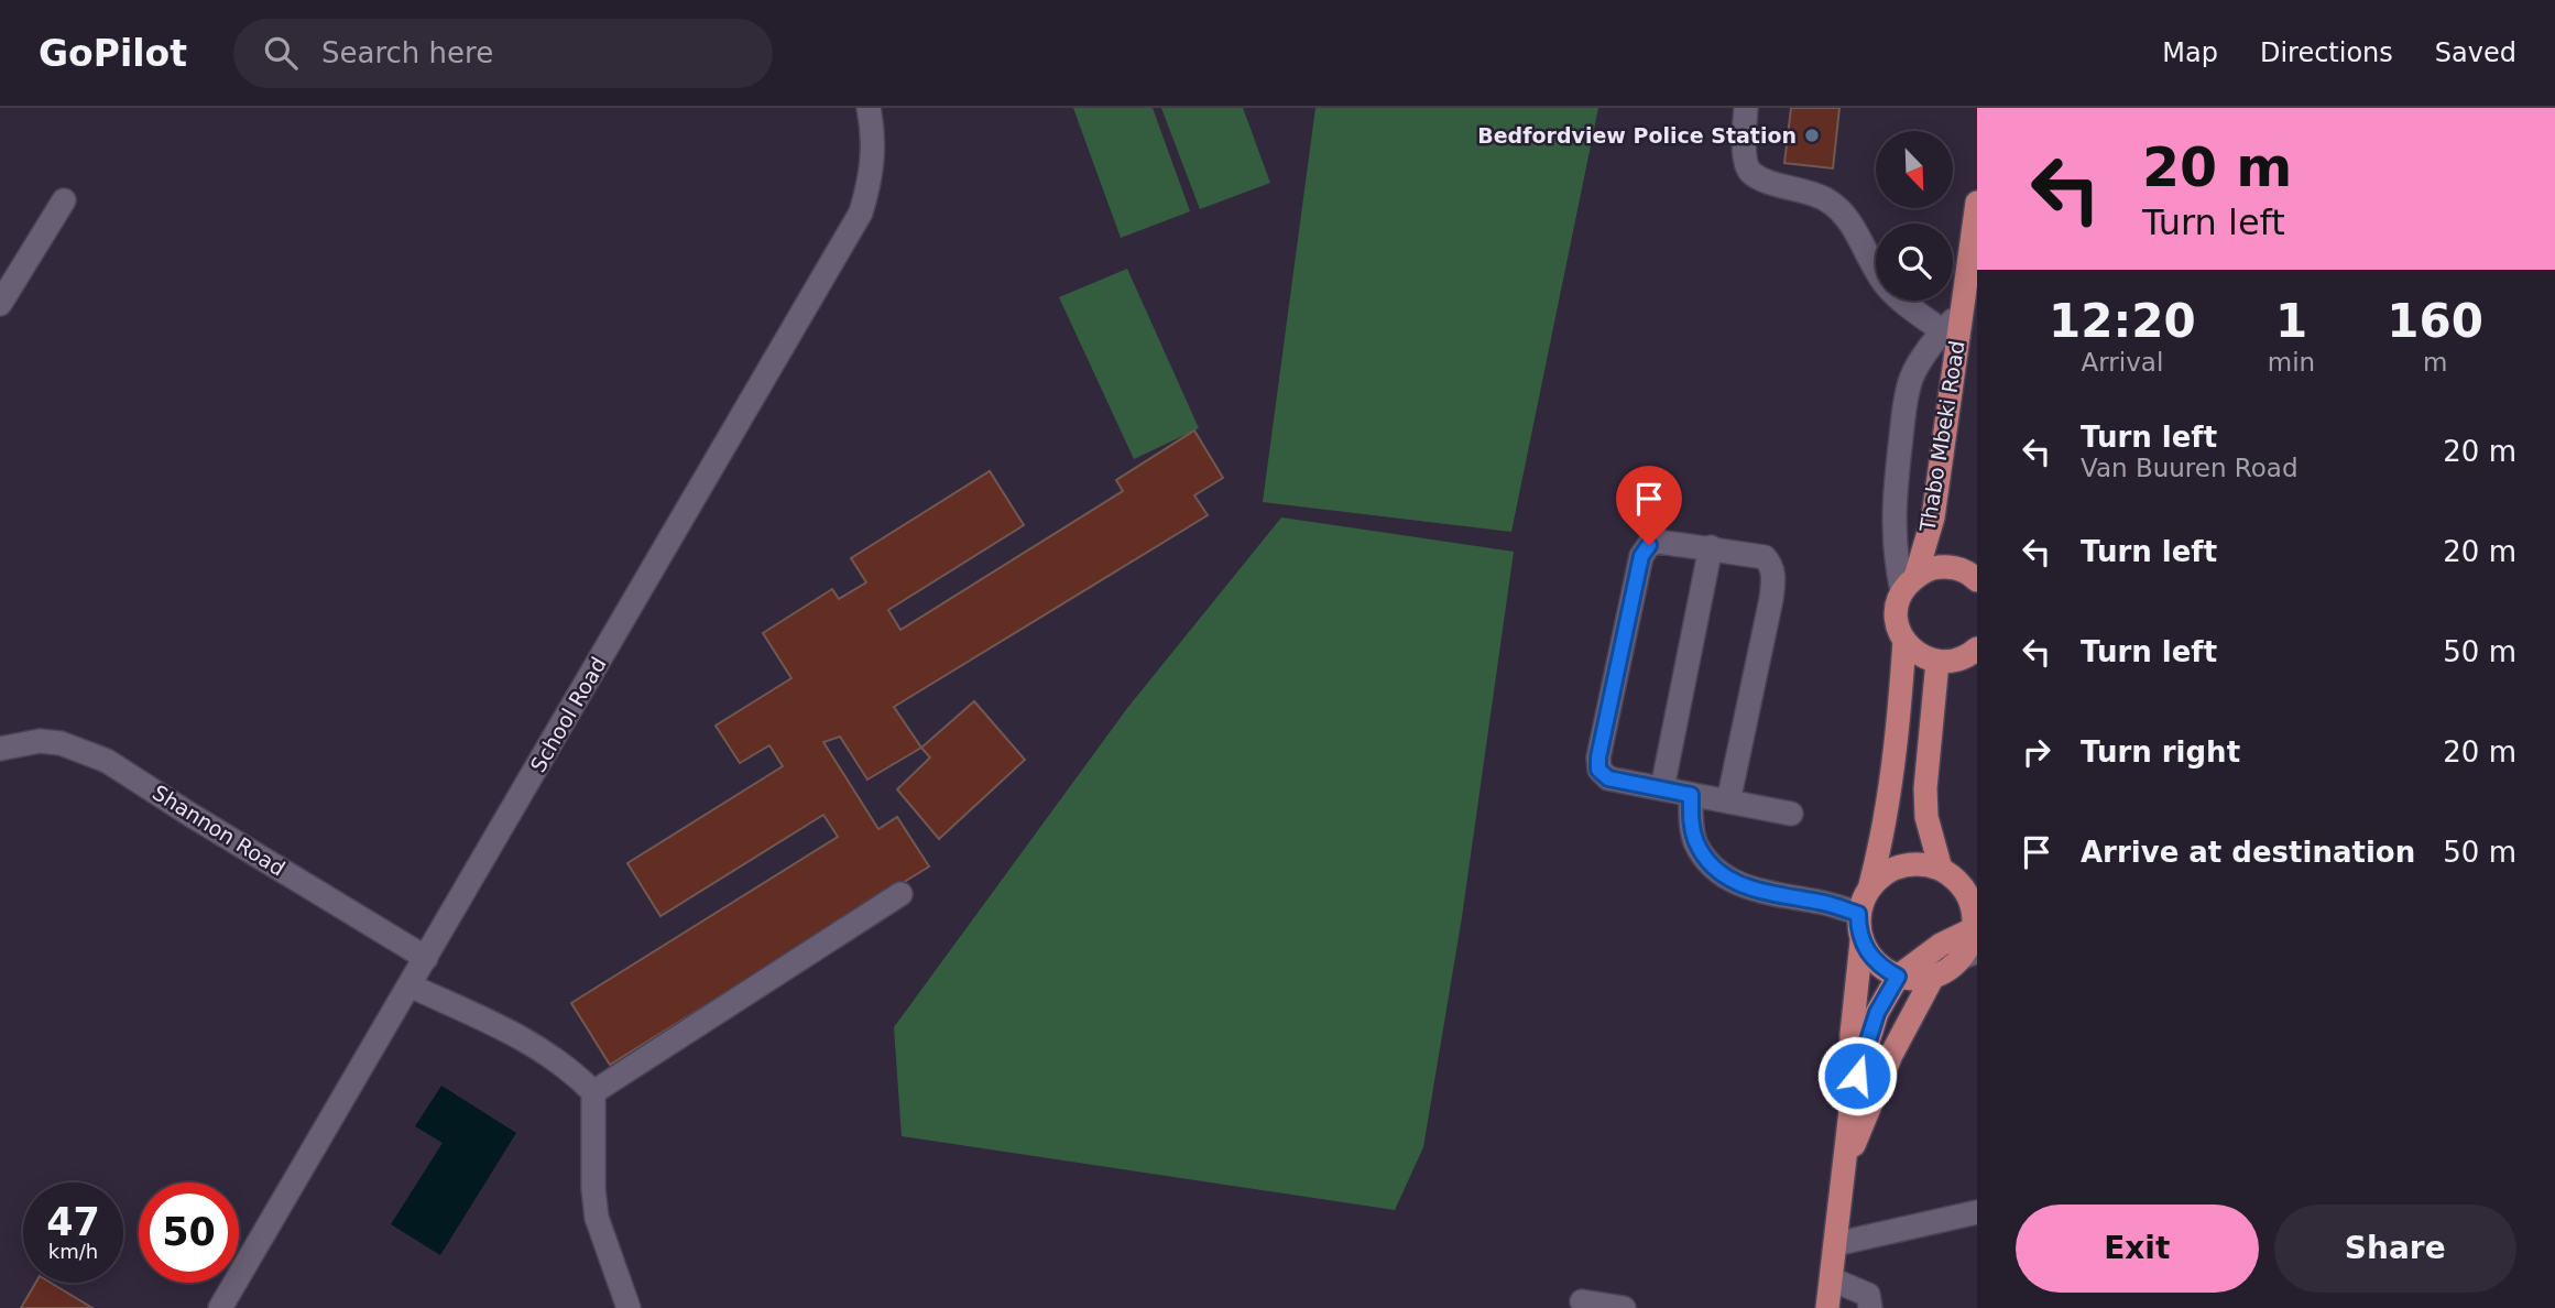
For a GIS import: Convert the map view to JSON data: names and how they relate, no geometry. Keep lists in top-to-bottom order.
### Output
{
  "streets": {
    "main road": ["Thabo Mbeki Road"],
    "street": ["School Road", "Shannon Road"]
  },
  "crossings": [
    ["School Road", "Shannon Road"]
  ],
  "places": ["Bedfordview Police Station"],
  "north": "bottom right",
  "page": {
    "header": "GoPilot",
    "search": "Search here",
    "nav": ["Map", "Directions", "Saved"],
    "turn": ["20 m", "Turn left"],
    "eta": [
      "12:20",
      "Arrival",
      "1",
      "min",
      "160",
      "m"
    ],
    "list": [
      {
        "name": "Turn left",
        "note": "Van Buuren Road",
        "value": "20 m"
      },
      {
        "name": "Turn left",
        "value": "20 m"
      },
      {
        "name": "Turn left",
        "value": "50 m"
      },
      {
        "name": "Turn right",
        "value": "20 m"
      },
      {
        "name": "Arrive at destination",
        "value": "50 m"
      }
    ],
    "speed": "47 km/h",
    "limit": "50",
    "buttons": ["Exit", "Share"]
  }
}
